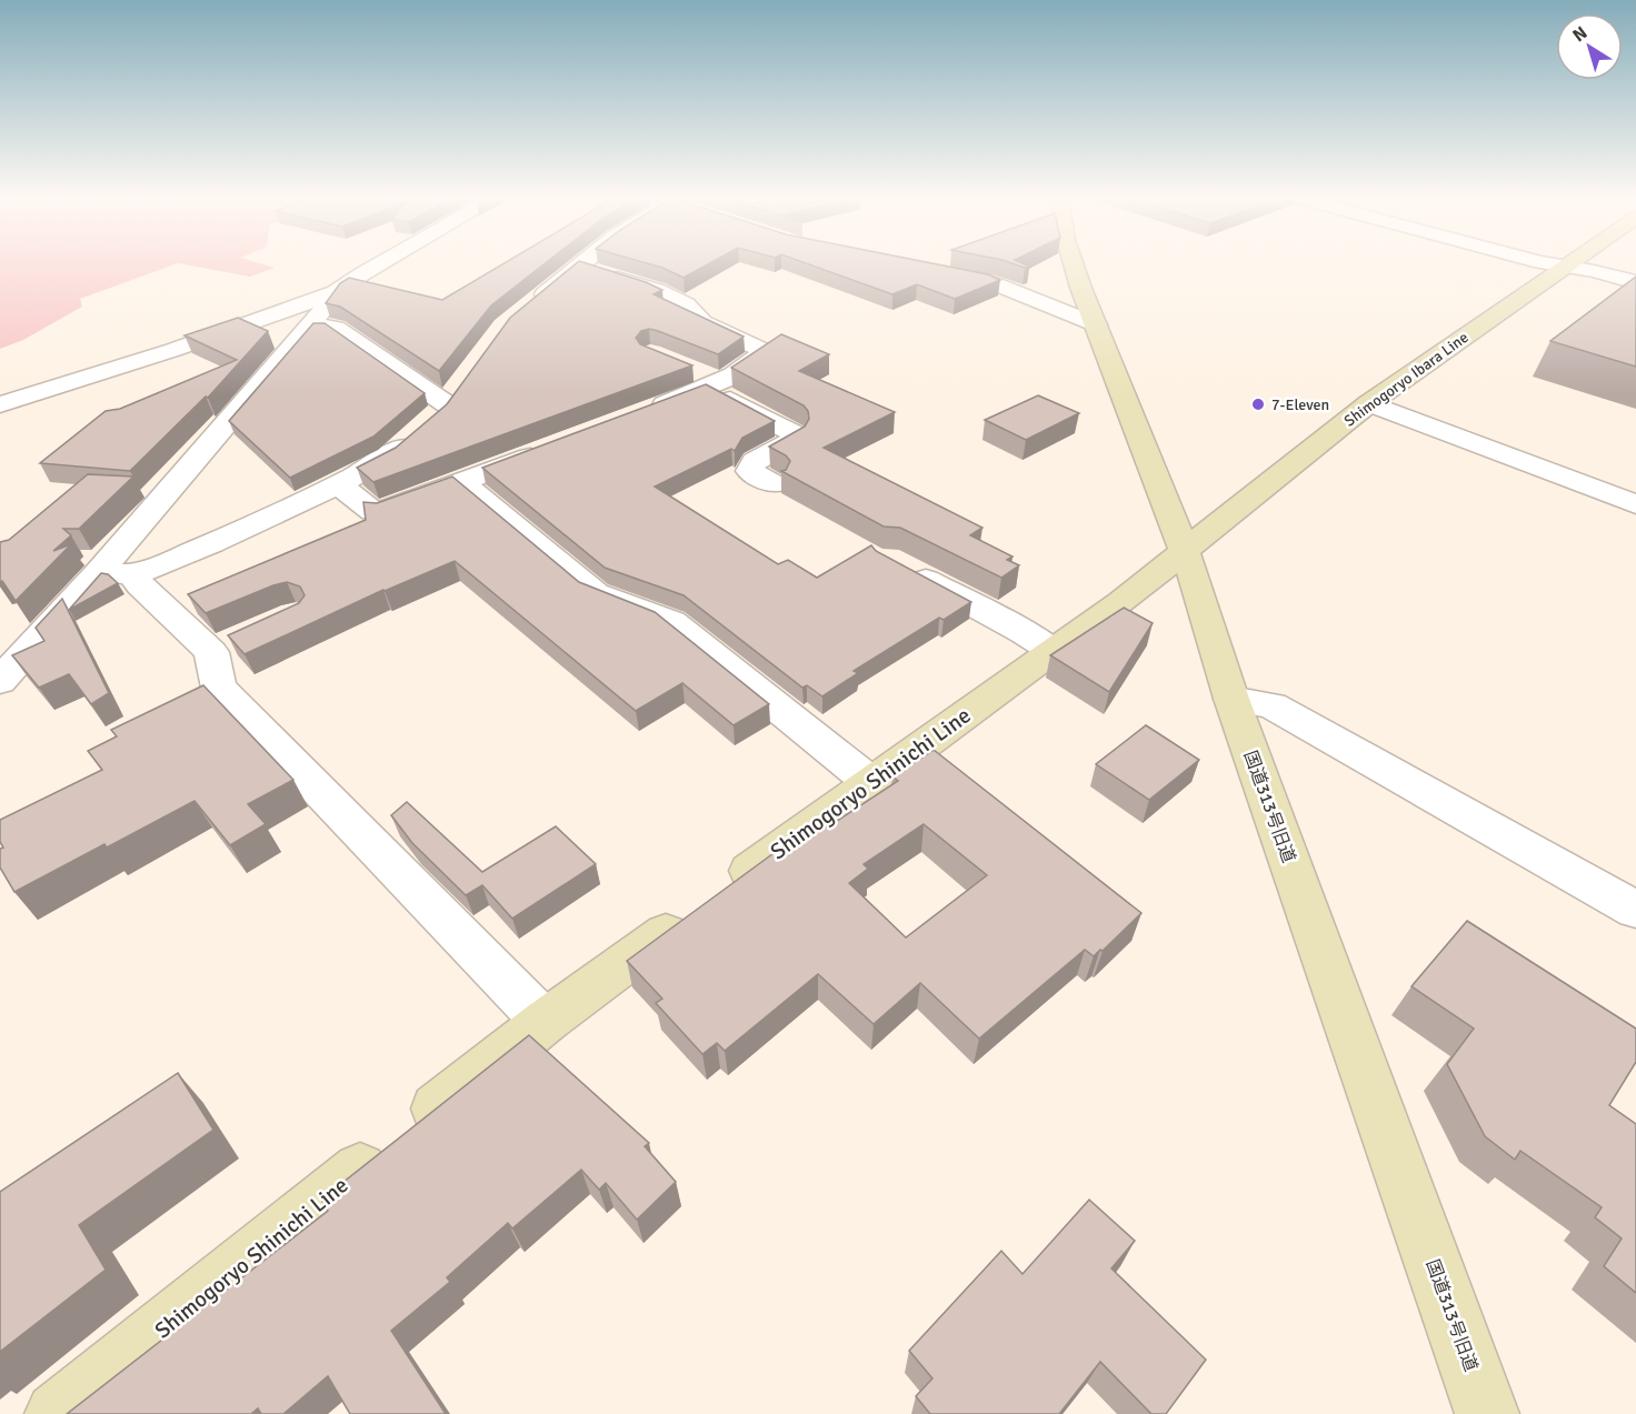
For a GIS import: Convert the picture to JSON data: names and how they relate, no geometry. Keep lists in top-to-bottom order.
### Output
{
  "streets": {
    "main road": ["Shimogoryo Ibara Line", "Shimogoryo Shinichi Line", "国道313号旧道"]
  },
  "crossings": [
    ["Shimogoryo Ibara Line", "Shimogoryo Shinichi Line"],
    ["Shimogoryo Ibara Line", "国道313号旧道"],
    ["Shimogoryo Shinichi Line", "国道313号旧道"]
  ],
  "places": ["7-Eleven"],
  "north": "top left"
}
